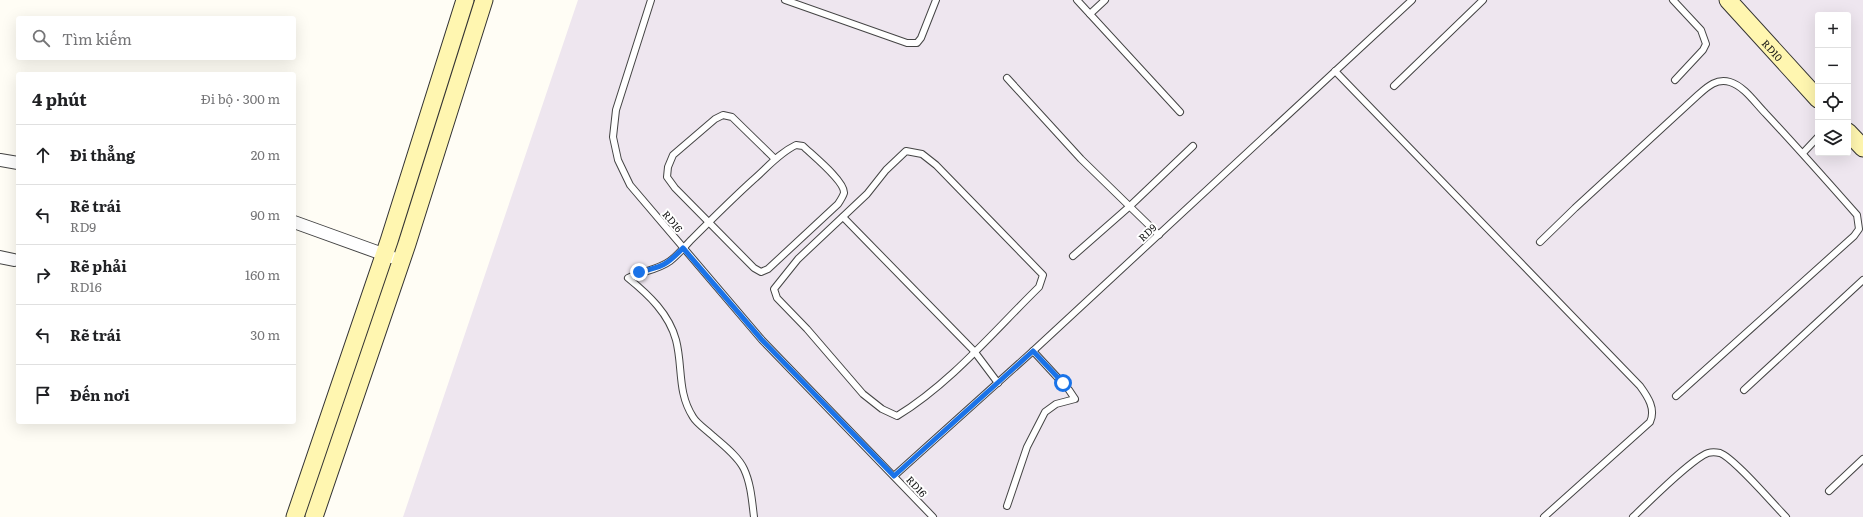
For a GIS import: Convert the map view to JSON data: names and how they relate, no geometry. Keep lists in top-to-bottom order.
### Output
{
  "streets": {
    "main road": ["RD10"],
    "lane": ["RD16", "RD9"]
  },
  "crossings": [
    ["RD16", "RD9"]
  ],
  "page": {
    "map_buttons": ["+", "−"],
    "search": "Tìm kiếm",
    "heading": ["4 phút", "Đi bộ · 300 m"],
    "list": [
      ["Đi thẳng", "20 m"],
      ["Rẽ trái", "RD9", "90 m"],
      ["Rẽ phải", "RD16", "160 m"],
      ["Rẽ trái", "30 m"],
      "Đến nơi"
    ]
  }
}
